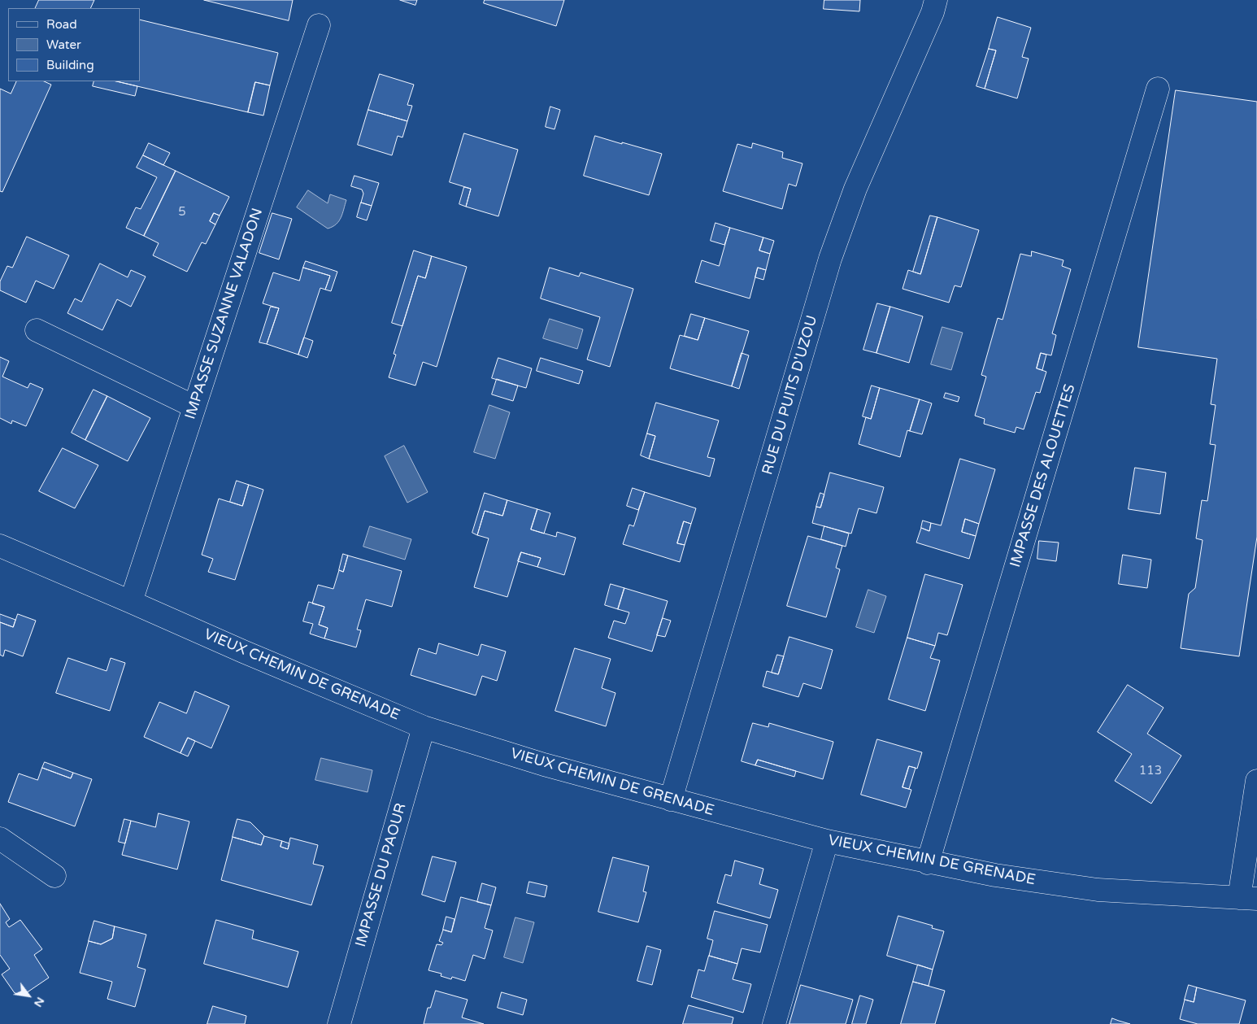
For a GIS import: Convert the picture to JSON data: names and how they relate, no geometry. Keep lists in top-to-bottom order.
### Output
{
  "streets": {
    "street": [
      "IMPASSE SUZANNE VALADON",
      "RUE DU PUITS D'UZOU",
      "IMPASSE DES ALOUETTES",
      "VIEUX CHEMIN DE GRENADE",
      "IMPASSE DU PAOUR"
    ]
  },
  "crossings": [
    ["IMPASSE SUZANNE VALADON", "VIEUX CHEMIN DE GRENADE"],
    ["RUE DU PUITS D'UZOU", "VIEUX CHEMIN DE GRENADE"],
    ["IMPASSE DES ALOUETTES", "VIEUX CHEMIN DE GRENADE"],
    ["VIEUX CHEMIN DE GRENADE", "IMPASSE DU PAOUR"]
  ],
  "house_numbers": ["5", "113"],
  "legend": ["Road", "Water", "Building"],
  "north": "bottom right"
}
